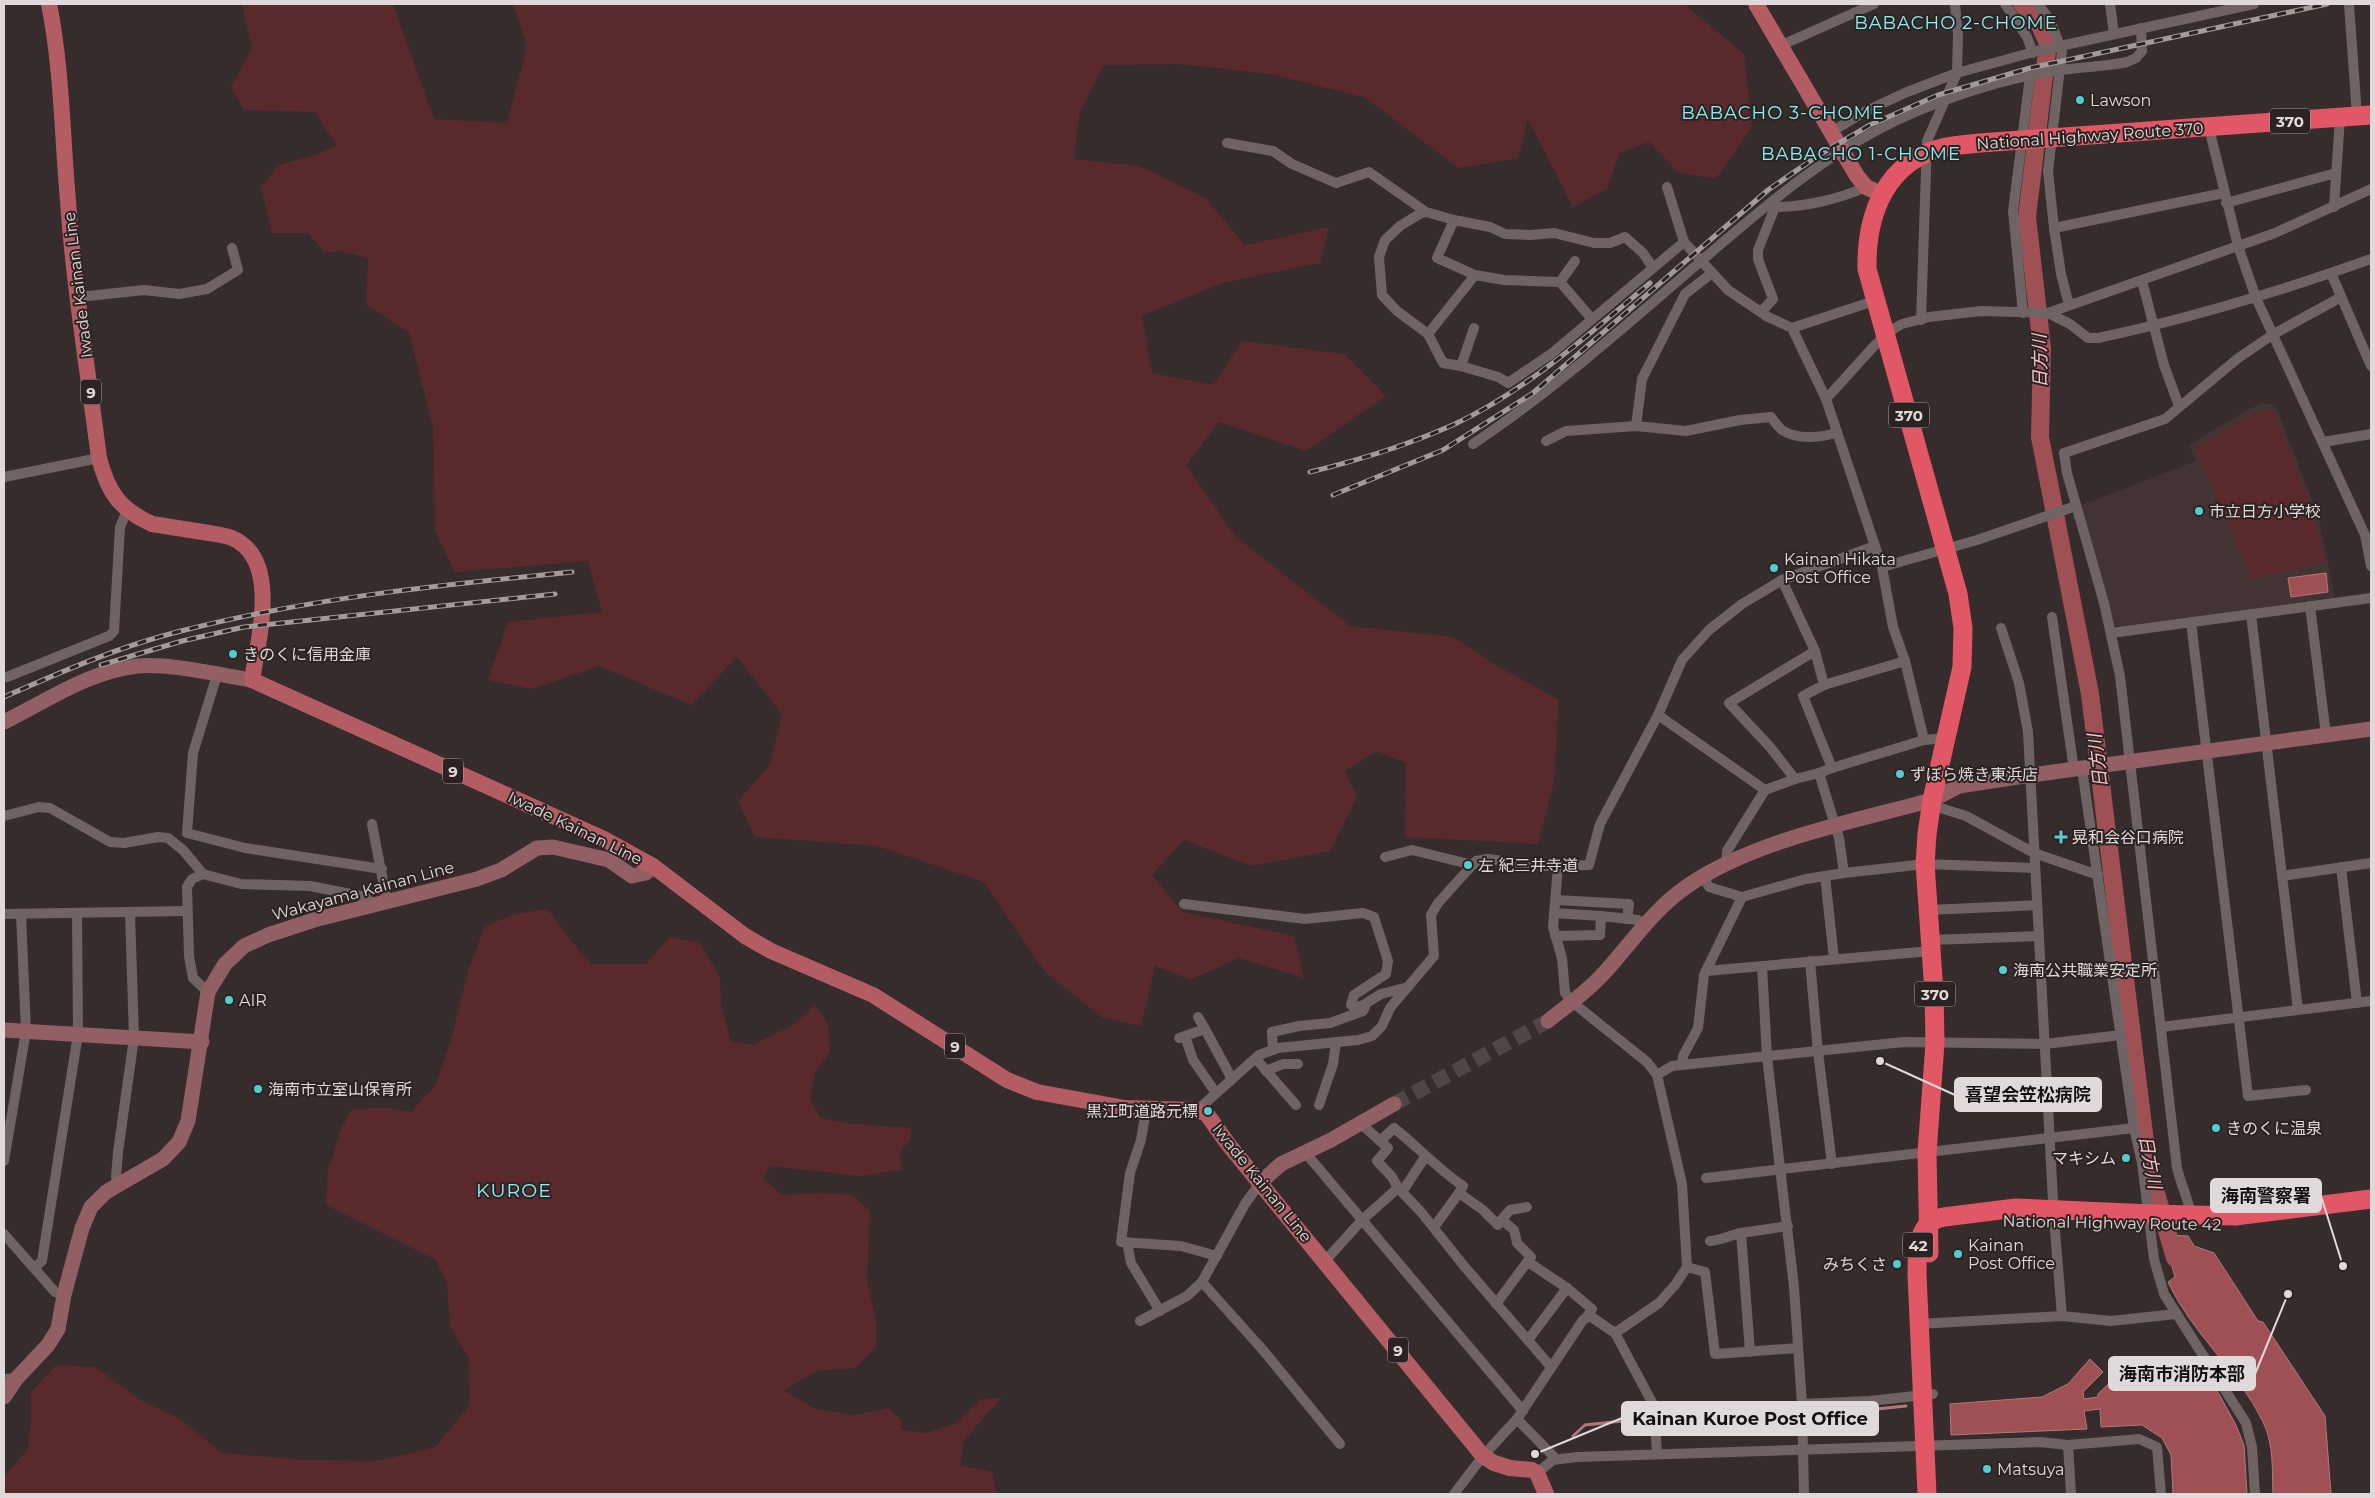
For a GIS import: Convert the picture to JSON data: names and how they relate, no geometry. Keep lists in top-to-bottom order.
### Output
{
  "streets": {
    "highway": [
      "370",
      "National Highway Route 370",
      "National Highway Route 42",
      "42"
    ],
    "main road": ["Iwade Kainan Line", "9", "Wakayama Kainan Line"]
  },
  "crossings": [
    ["National Highway Route 370", "National Highway Route 42"],
    ["Iwade Kainan Line", "Wakayama Kainan Line"]
  ],
  "districts": [
    "BABACHO 2-CHOME",
    "BABACHO 3-CHOME",
    "BABACHO 1-CHOME",
    "KUROE"
  ],
  "water": ["日方川"],
  "places": {
    "other": [
      "Lawson",
      "市立日方小学校",
      "Kainan Hikata Post Office",
      "きのくに信用金庫",
      "ずぼら焼き東浜店",
      "左 紀三井寺道",
      "海南公共職業安定所",
      "AIR",
      "喜望会笠松病院",
      "海南市立室山保育所",
      "黒江町道路元標",
      "きのくに温泉",
      "マキシム",
      "Kainan Post Office",
      "みちくさ",
      "海南警察署",
      "海南市消防本部",
      "Kainan Kuroe Post Office",
      "Matsuya"
    ],
    "health": ["晃和会谷口病院"]
  }
}
